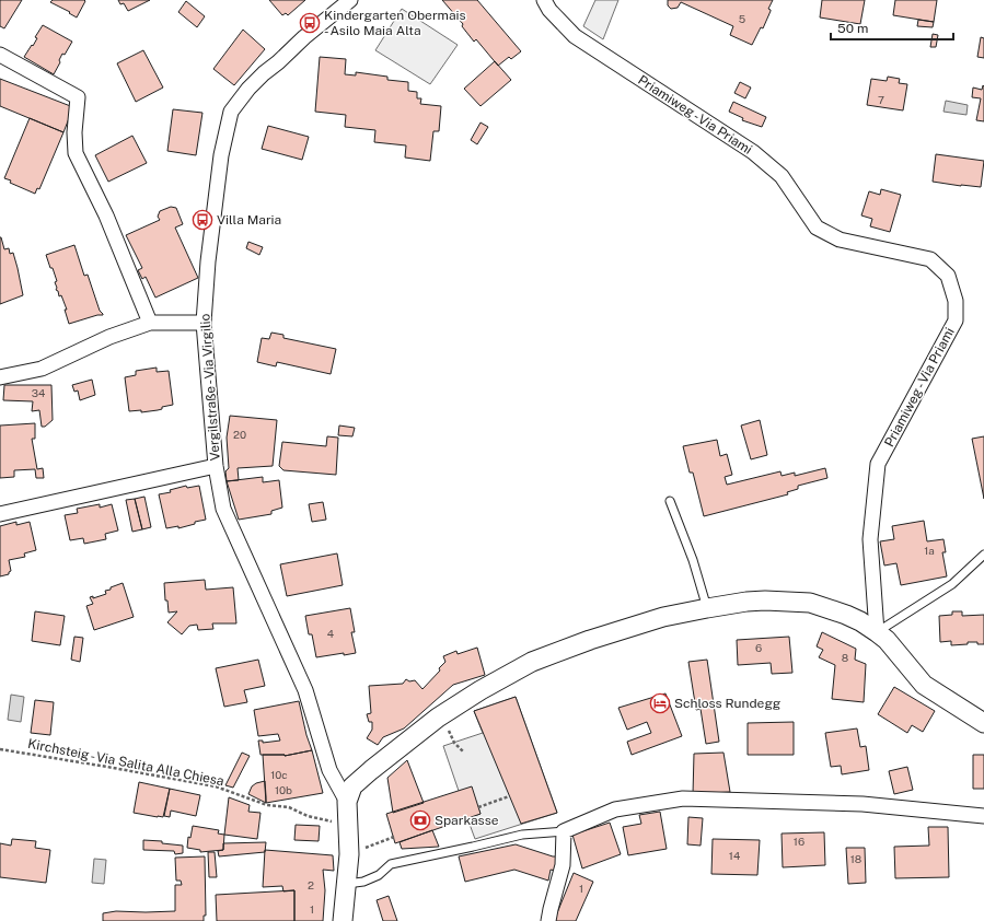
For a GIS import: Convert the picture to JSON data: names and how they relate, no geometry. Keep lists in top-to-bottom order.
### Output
{
  "streets": {
    "street": ["Priamiweg - Via Priami", "Vergilstraße - Via Virgilio"],
    "path": ["Kirchsteig - Via Salita Alla Chiesa"]
  },
  "places": {
    "bus stop": ["Kindergarten Obermais - Asilo Maia Alta", "Villa Maria"],
    "hotel": ["Schloss Rundegg"],
    "bank": ["Sparkasse"]
  },
  "house_numbers": [
    "5",
    "7",
    "34",
    "20",
    "1a",
    "4",
    "6",
    "8",
    "10c",
    "10b",
    "16",
    "14",
    "18",
    "2",
    "1",
    "1"
  ],
  "scale_bar": "50 m"
}
